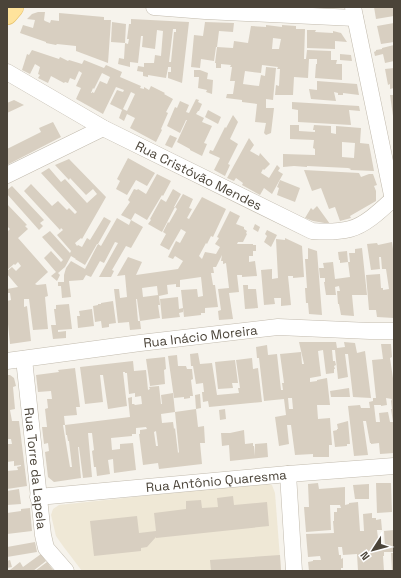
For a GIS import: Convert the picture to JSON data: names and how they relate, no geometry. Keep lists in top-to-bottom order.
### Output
{
  "streets": {
    "street": [
      "Rua Cristóvão Mendes",
      "Rua Inácio Moreira",
      "Rua Torre da Lapela",
      "Rua Antônio Quaresma"
    ]
  },
  "crossings": [
    ["Rua Inácio Moreira", "Rua Torre da Lapela"],
    ["Rua Torre da Lapela", "Rua Antônio Quaresma"]
  ],
  "north": "bottom left"
}
